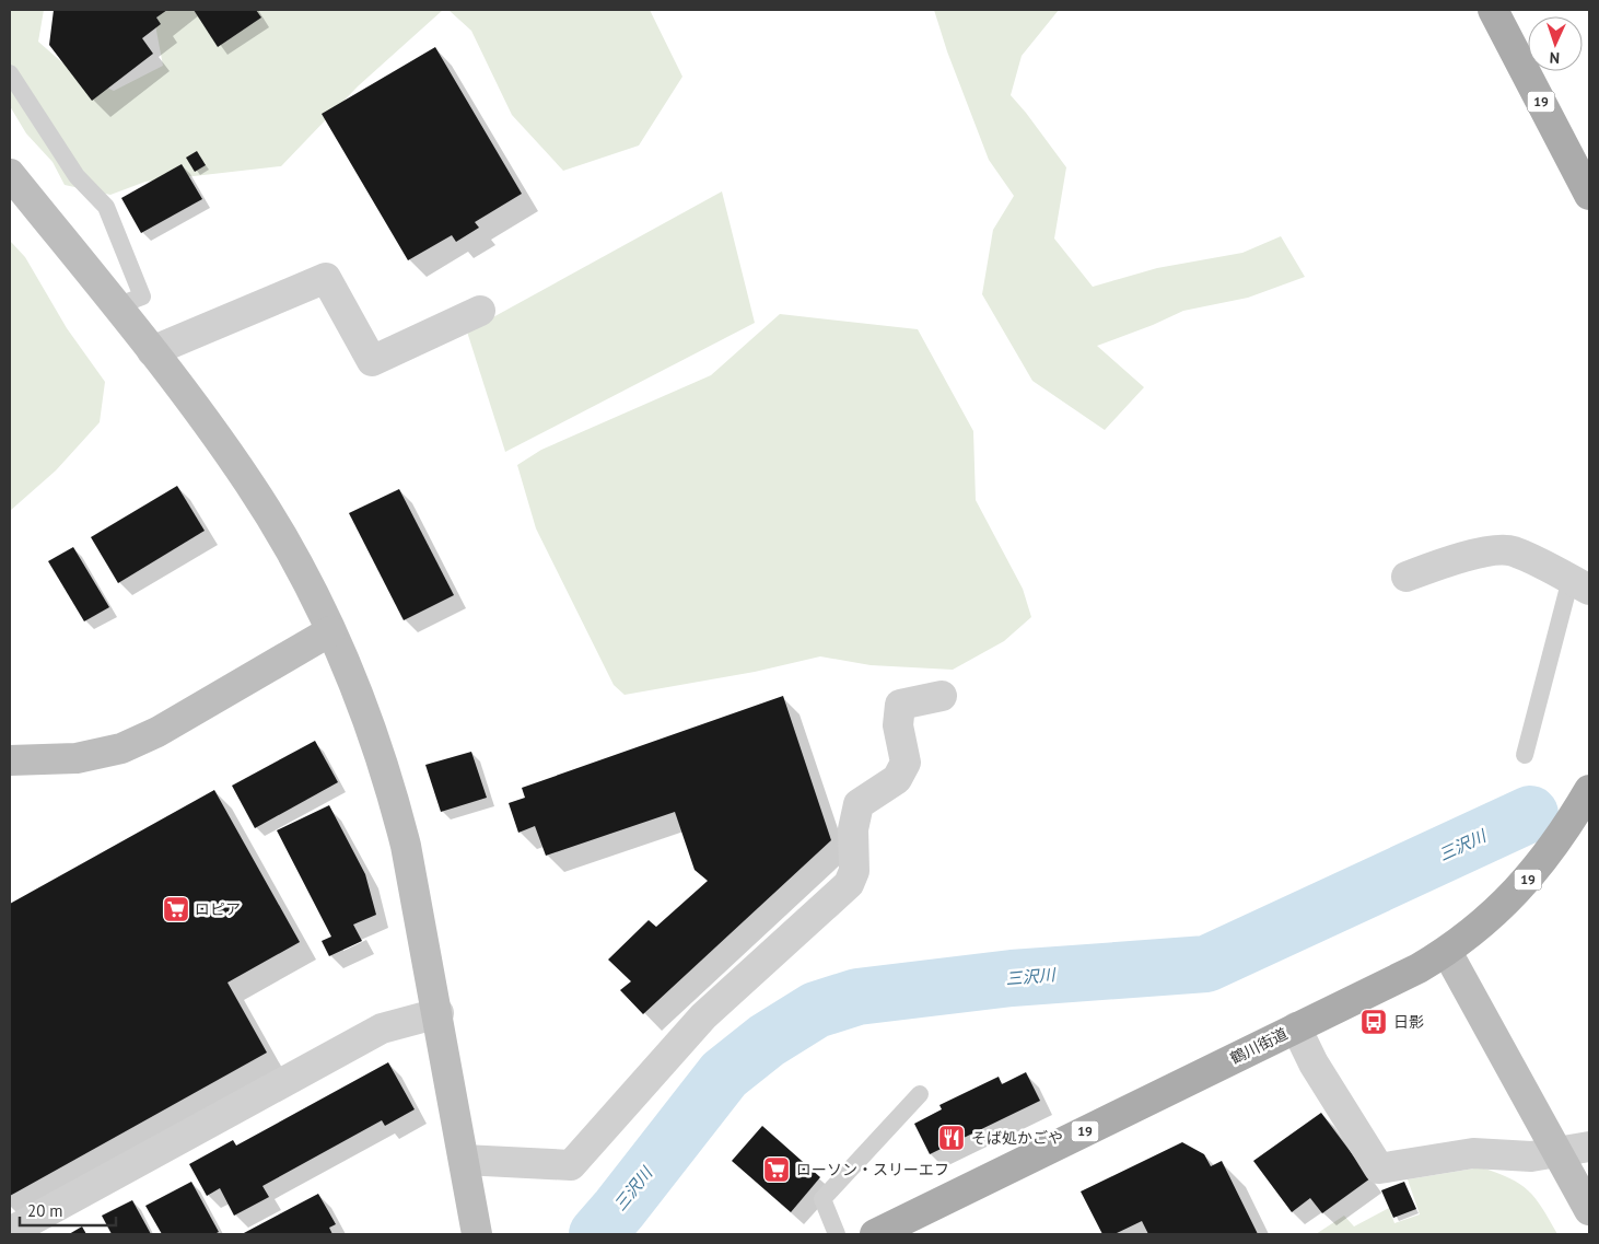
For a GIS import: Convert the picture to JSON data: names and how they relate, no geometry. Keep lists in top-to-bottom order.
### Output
{
  "streets": {
    "main road": ["19", "鶴川街道"]
  },
  "water": ["三沢川"],
  "places": {
    "supermarket": ["ロピア", "ローソン・スリーエフ"],
    "bus stop": ["日影"],
    "restaurant": ["そば処かごや"]
  },
  "scale_bar": "20 m",
  "north": "bottom"
}
